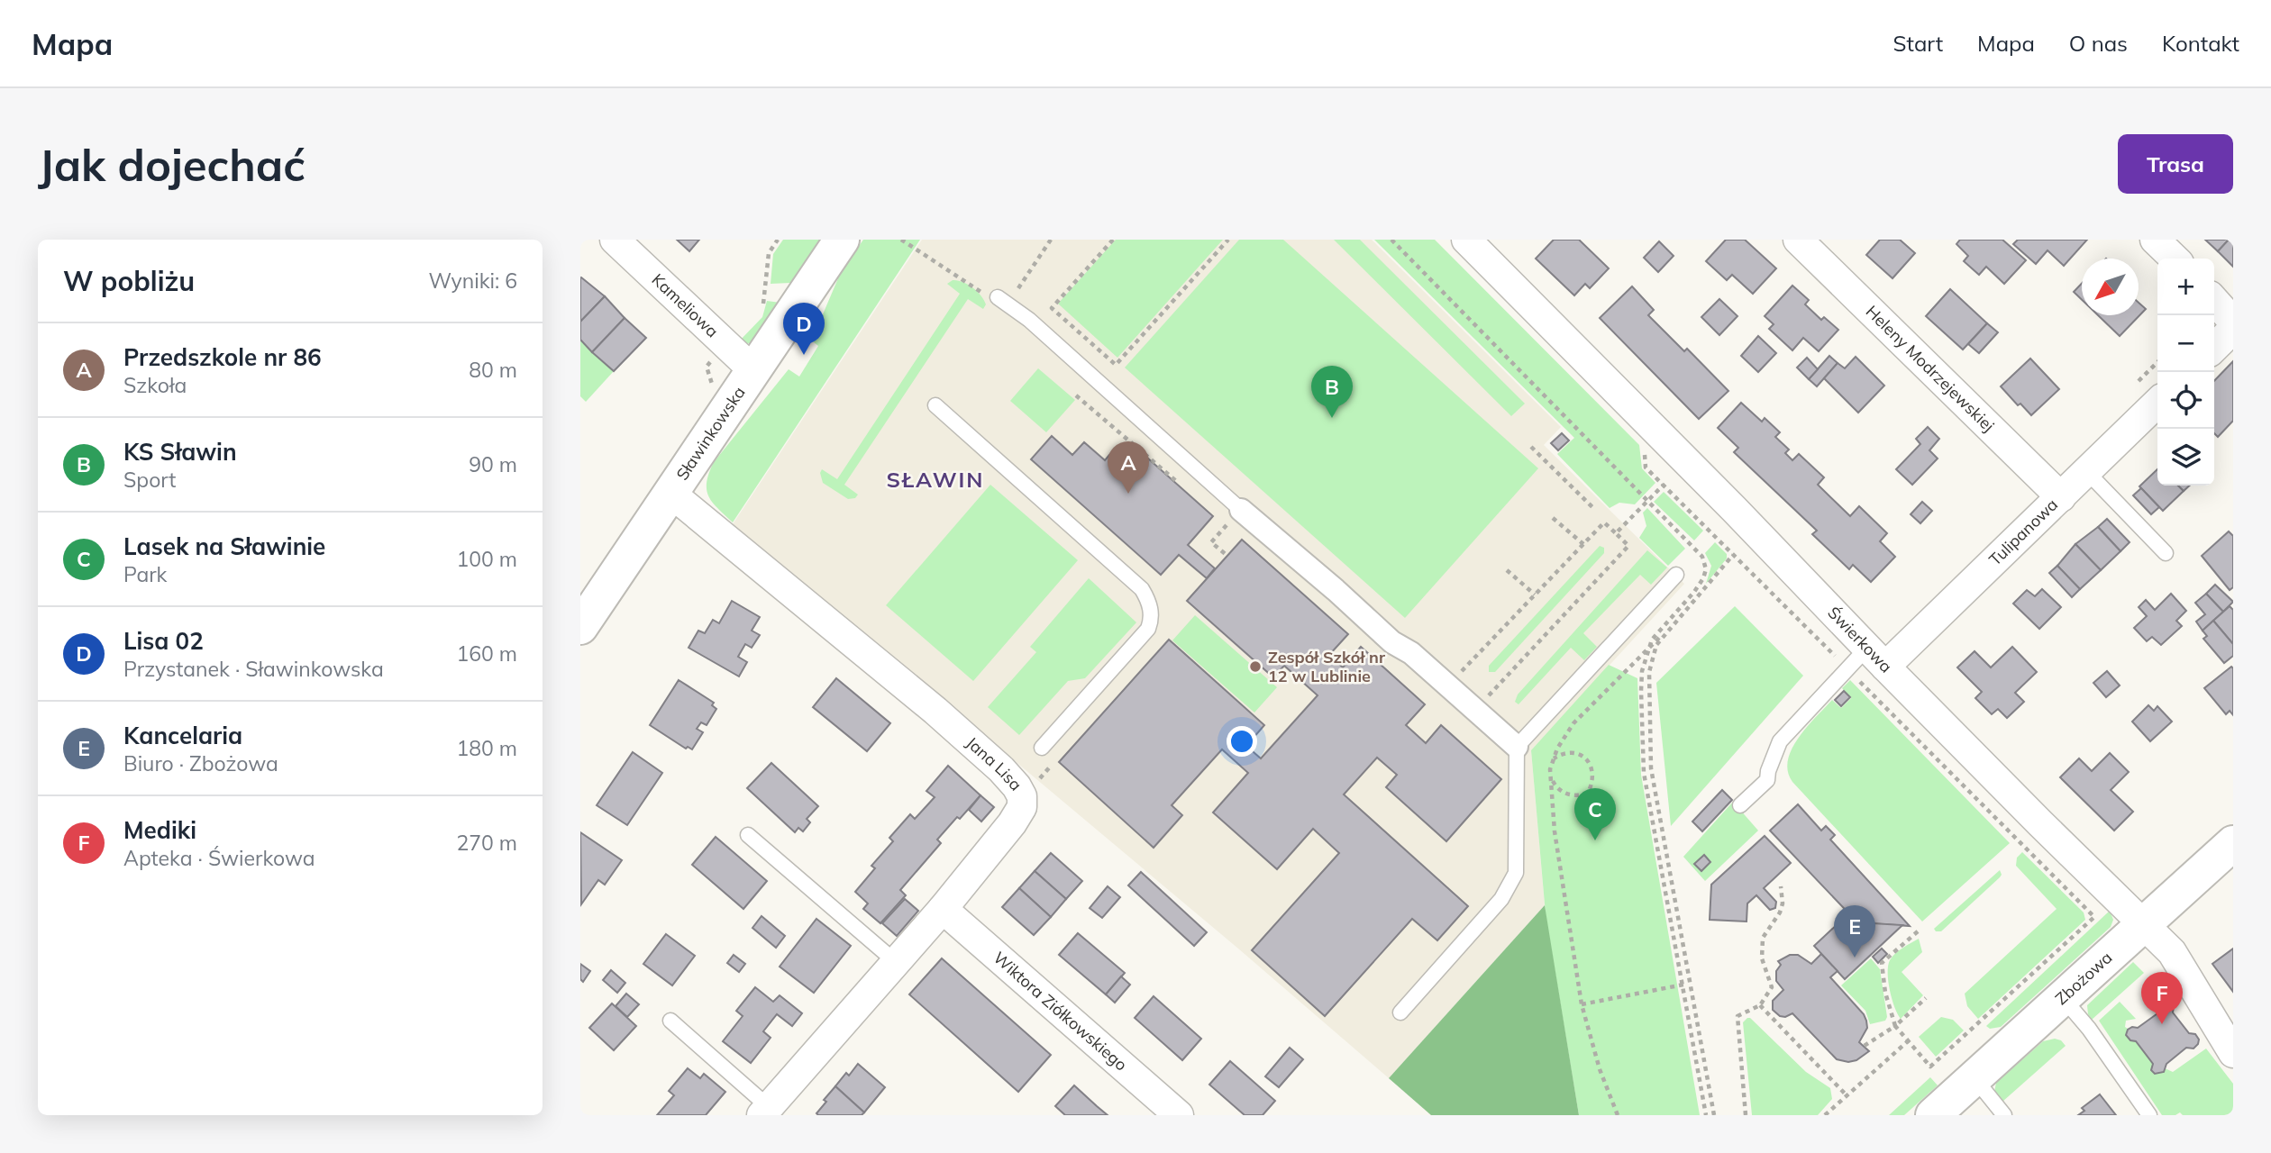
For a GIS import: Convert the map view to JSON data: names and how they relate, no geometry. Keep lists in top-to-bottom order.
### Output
{
  "streets": {
    "street": [
      "Kameliowa",
      "Heleny Modrzejewskiej",
      "Sławinkowska",
      "Tulipanowa",
      "Świerkowa",
      "Jana Lisa",
      "Zbożowa",
      "Wiktora Ziółkowskiego"
    ]
  },
  "crossings": [
    ["Kameliowa", "Sławinkowska"],
    ["Heleny Modrzejewskiej", "Tulipanowa"],
    ["Sławinkowska", "Jana Lisa"],
    ["Tulipanowa", "Świerkowa"],
    ["Świerkowa", "Zbożowa"],
    ["Jana Lisa", "Wiktora Ziółkowskiego"]
  ],
  "districts": ["SŁAWIN"],
  "places": ["Zespół Szkół nr 12 w Lublinie"],
  "north": "bottom left",
  "page": {
    "header": "Mapa",
    "nav": [
      "Start",
      "Mapa",
      "O nas",
      "Kontakt"
    ],
    "buttons": "Trasa",
    "title": "Jak dojechać",
    "heading": ["W pobliżu", "Wyniki: 6"],
    "map_buttons": ["+", "−"],
    "pins": [
      "D",
      "B",
      "A",
      "C",
      "E",
      "F"
    ],
    "list": [
      {
        "mark": "A",
        "name": "Przedszkole nr 86",
        "note": "Szkoła",
        "value": "80 m"
      },
      {
        "mark": "B",
        "name": "KS Sławin",
        "note": "Sport",
        "value": "90 m"
      },
      {
        "mark": "C",
        "name": "Lasek na Sławinie",
        "note": "Park",
        "value": "100 m"
      },
      {
        "mark": "D",
        "name": "Lisa 02",
        "note": "Przystanek · Sławinkowska",
        "value": "160 m"
      },
      {
        "mark": "E",
        "name": "Kancelaria",
        "note": "Biuro · Zbożowa",
        "value": "180 m"
      },
      {
        "mark": "F",
        "name": "Mediki",
        "note": "Apteka · Świerkowa",
        "value": "270 m"
      }
    ]
  }
}
